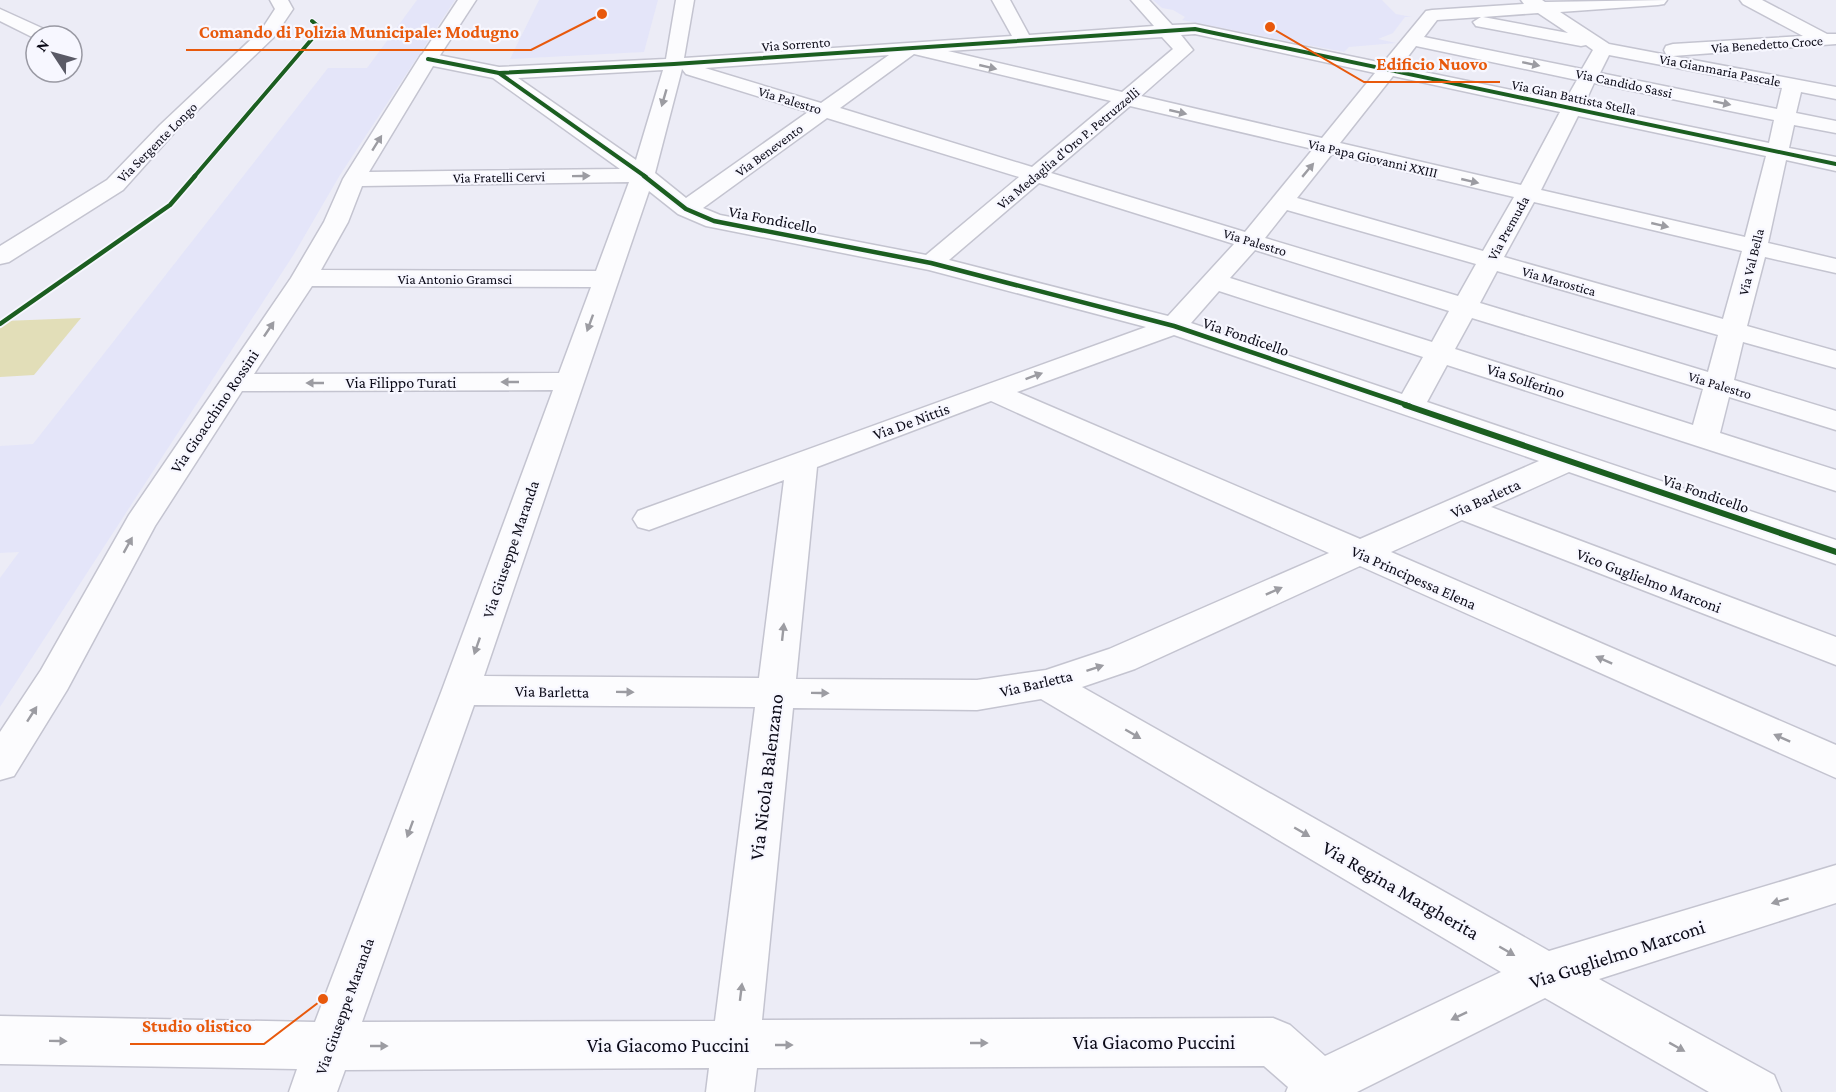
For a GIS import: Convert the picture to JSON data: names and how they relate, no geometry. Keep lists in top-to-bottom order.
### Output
{
  "streets": {
    "street": [
      "Via Sorrento",
      "Via Benedetto Croce",
      "Via Gianmaria Pascale",
      "Via Candido Sassi",
      "Via Gian Battista Stella",
      "Via Palestro",
      "Via Sergente Longo",
      "Via Medaglia d'Oro P. Petruzzelli",
      "Via Benevento",
      "Via Papa Giovanni XXIII",
      "Via Fratelli Cervi",
      "Via Fondicello",
      "Via Premuda",
      "Via Val Bella",
      "Via Antonio Gramsci",
      "Via Marostica",
      "Via Solferino",
      "Via Filippo Turati",
      "Via Gioacchino Rossini",
      "Via De Nittis",
      "Via Barletta",
      "Via Giuseppe Maranda",
      "Via Principessa Elena",
      "Vico Guglielmo Marconi",
      "Via Nicola Balenzano",
      "Via Regina Margherita",
      "Via Guglielmo Marconi",
      "Via Giacomo Puccini"
    ]
  },
  "crossings": [
    ["Via Sorrento", "Via Gian Battista Stella"],
    ["Via Sorrento", "Via Palestro"],
    ["Via Sorrento", "Via Medaglia d'Oro P. Petruzzelli"],
    ["Via Sorrento", "Via Benevento"],
    ["Via Sorrento", "Via Papa Giovanni XXIII"],
    ["Via Sorrento", "Via Fondicello"],
    ["Via Sorrento", "Via Gioacchino Rossini"],
    ["Via Sorrento", "Via Giuseppe Maranda"],
    ["Via Benedetto Croce", "Via Gianmaria Pascale"],
    ["Via Benedetto Croce", "Via Premuda"],
    ["Via Gianmaria Pascale", "Via Premuda"],
    ["Via Gianmaria Pascale", "Via Val Bella"],
    ["Via Candido Sassi", "Via Premuda"],
    ["Via Candido Sassi", "Via Val Bella"],
    ["Via Gian Battista Stella", "Via Medaglia d'Oro P. Petruzzelli"],
    ["Via Gian Battista Stella", "Via Premuda"],
    ["Via Gian Battista Stella", "Via Val Bella"],
    ["Via Palestro", "Via Medaglia d'Oro P. Petruzzelli"],
    ["Via Palestro", "Via Benevento"],
    ["Via Palestro", "Via Premuda"],
    ["Via Palestro", "Via Val Bella"],
    ["Via Palestro", "Via Giuseppe Maranda"],
    ["Via Medaglia d'Oro P. Petruzzelli", "Via Papa Giovanni XXIII"],
    ["Via Medaglia d'Oro P. Petruzzelli", "Via Fondicello"],
    ["Via Benevento", "Via Papa Giovanni XXIII"],
    ["Via Benevento", "Via Fondicello"],
    ["Via Papa Giovanni XXIII", "Via Premuda"],
    ["Via Papa Giovanni XXIII", "Via Val Bella"],
    ["Via Fratelli Cervi", "Via Fondicello"],
    ["Via Fratelli Cervi", "Via Gioacchino Rossini"],
    ["Via Fratelli Cervi", "Via Giuseppe Maranda"],
    ["Via Fondicello", "Via Premuda"],
    ["Via Fondicello", "Via De Nittis"],
    ["Via Fondicello", "Via Barletta"],
    ["Via Fondicello", "Via Giuseppe Maranda"],
    ["Via Premuda", "Via Marostica"],
    ["Via Premuda", "Via Solferino"],
    ["Via Val Bella", "Via Marostica"],
    ["Via Val Bella", "Via Solferino"],
    ["Via Antonio Gramsci", "Via Gioacchino Rossini"],
    ["Via Antonio Gramsci", "Via Giuseppe Maranda"],
    ["Via Filippo Turati", "Via Gioacchino Rossini"],
    ["Via Filippo Turati", "Via Giuseppe Maranda"],
    ["Via De Nittis", "Via Principessa Elena"],
    ["Via De Nittis", "Via Nicola Balenzano"],
    ["Via Barletta", "Via Giuseppe Maranda"],
    ["Via Barletta", "Via Principessa Elena"],
    ["Via Barletta", "Vico Guglielmo Marconi"],
    ["Via Barletta", "Via Nicola Balenzano"],
    ["Via Barletta", "Via Regina Margherita"],
    ["Via Giuseppe Maranda", "Via Giacomo Puccini"],
    ["Via Nicola Balenzano", "Via Giacomo Puccini"],
    ["Via Regina Margherita", "Via Guglielmo Marconi"],
    ["Via Guglielmo Marconi", "Via Giacomo Puccini"]
  ],
  "one_way": [
    "Via Fratelli Cervi",
    "Via Filippo Turati",
    "Via Gioacchino Rossini",
    "Via Barletta",
    "Via Giuseppe Maranda",
    "Via Principessa Elena",
    "Via Nicola Balenzano",
    "Via Regina Margherita",
    "Via Guglielmo Marconi",
    "Via Giacomo Puccini"
  ],
  "places": ["Comando di Polizia Municipale: Modugno", "Edificio Nuovo", "Studio olistico"],
  "north": "top left"
}
